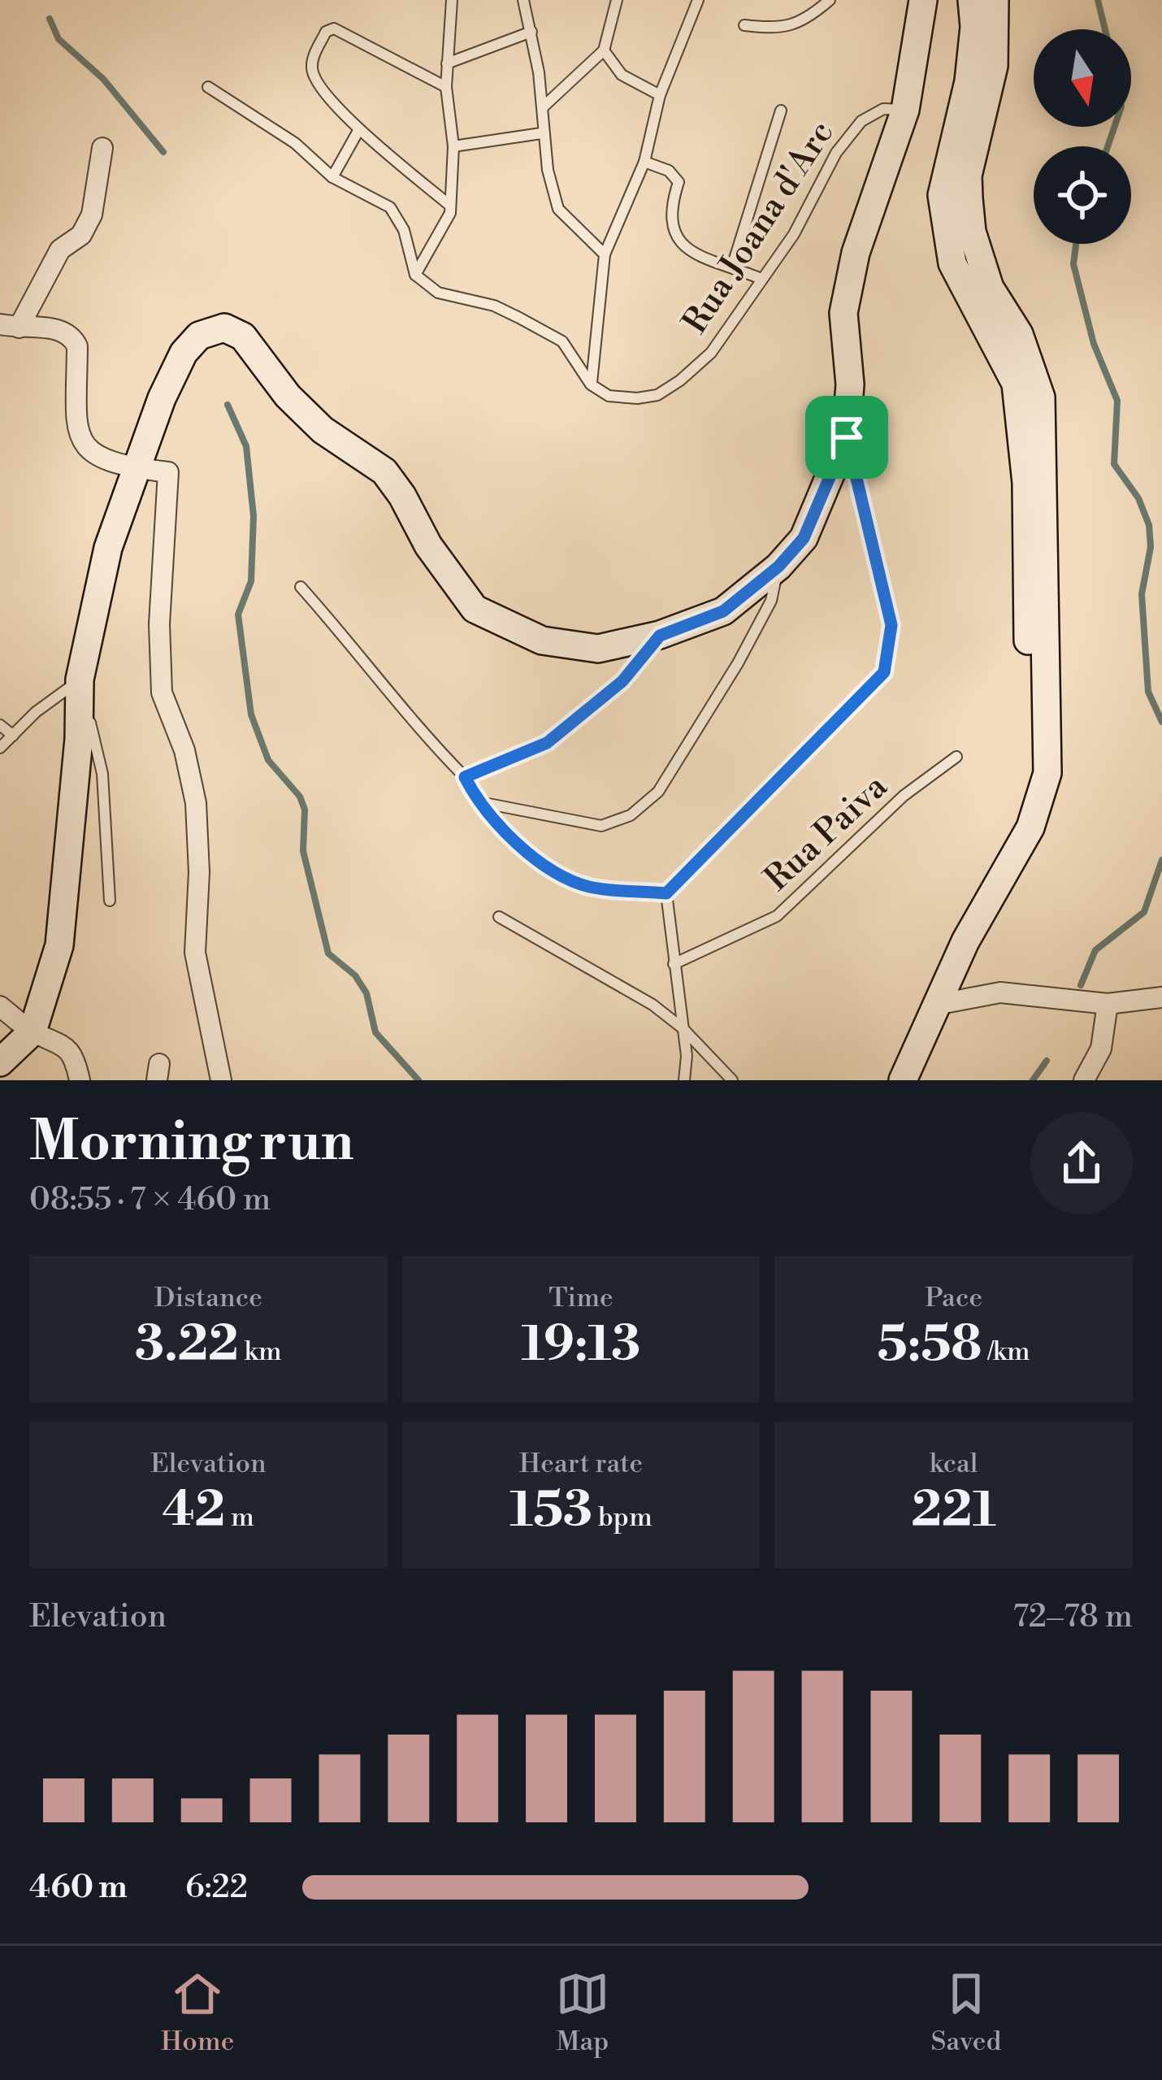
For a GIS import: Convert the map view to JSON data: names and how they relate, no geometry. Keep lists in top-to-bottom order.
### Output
{
  "streets": {
    "lane": ["Rua Joana d'Arc", "Rua Paiva"]
  },
  "north": "bottom",
  "page": {
    "heading": ["Morning run", "08:55 · 7 × 460 m"],
    "stats": [
      ["Distance", "3.22 km"],
      ["Time", "19:13"],
      ["Pace", "5:58 /km"],
      ["Elevation", "42 m"],
      ["Heart rate", "153 bpm"],
      ["kcal", "221"]
    ],
    "chart": ["Elevation", "72–78 m"],
    "list": [
      {
        "name": "460 m",
        "note": "6:22"
      }
    ],
    "tabs": ["Home", "Map", "Saved"]
  }
}
